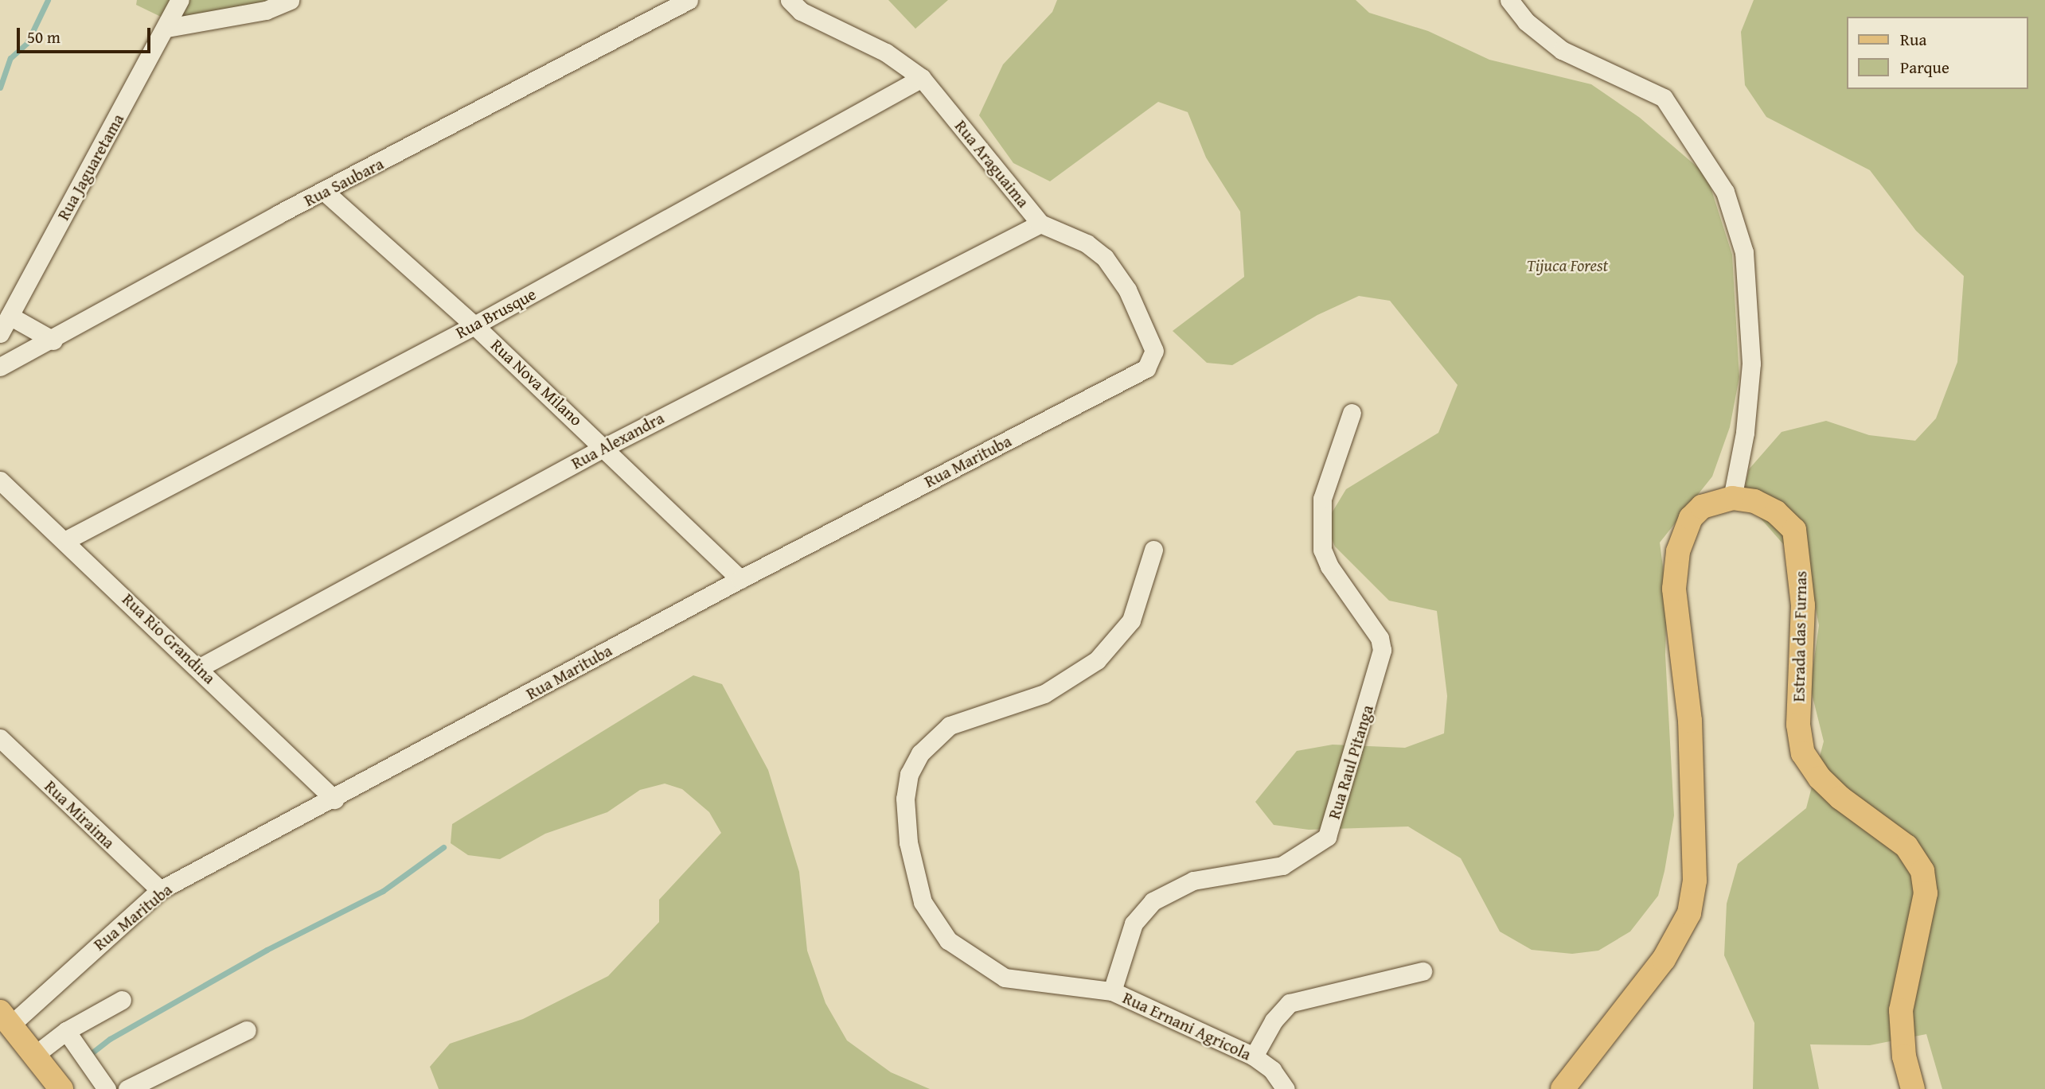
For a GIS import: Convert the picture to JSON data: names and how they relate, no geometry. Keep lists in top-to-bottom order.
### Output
{
  "streets": {
    "main road": ["Estrada das Furnas"],
    "street": [
      "Rua Araguaima",
      "Rua Jaguaretama",
      "Rua Saubara",
      "Rua Brusque",
      "Rua Nova Milano",
      "Rua Alexandra",
      "Rua Marituba",
      "Rua Rio Grandina",
      "Rua Raul Pitanga",
      "Rua Miraima",
      "Rua Ernani Agricola"
    ]
  },
  "crossings": [
    ["Rua Araguaima", "Rua Brusque"],
    ["Rua Araguaima", "Rua Alexandra"],
    ["Rua Araguaima", "Rua Marituba"],
    ["Rua Saubara", "Rua Nova Milano"],
    ["Rua Brusque", "Rua Nova Milano"],
    ["Rua Brusque", "Rua Rio Grandina"],
    ["Rua Nova Milano", "Rua Alexandra"],
    ["Rua Nova Milano", "Rua Marituba"],
    ["Rua Alexandra", "Rua Rio Grandina"],
    ["Rua Marituba", "Rua Rio Grandina"],
    ["Rua Marituba", "Rua Miraima"],
    ["Rua Raul Pitanga", "Rua Ernani Agricola"]
  ],
  "parks": ["Tijuca Forest"],
  "legend": ["Rua", "Parque"],
  "scale_bar": "50 m"
}
